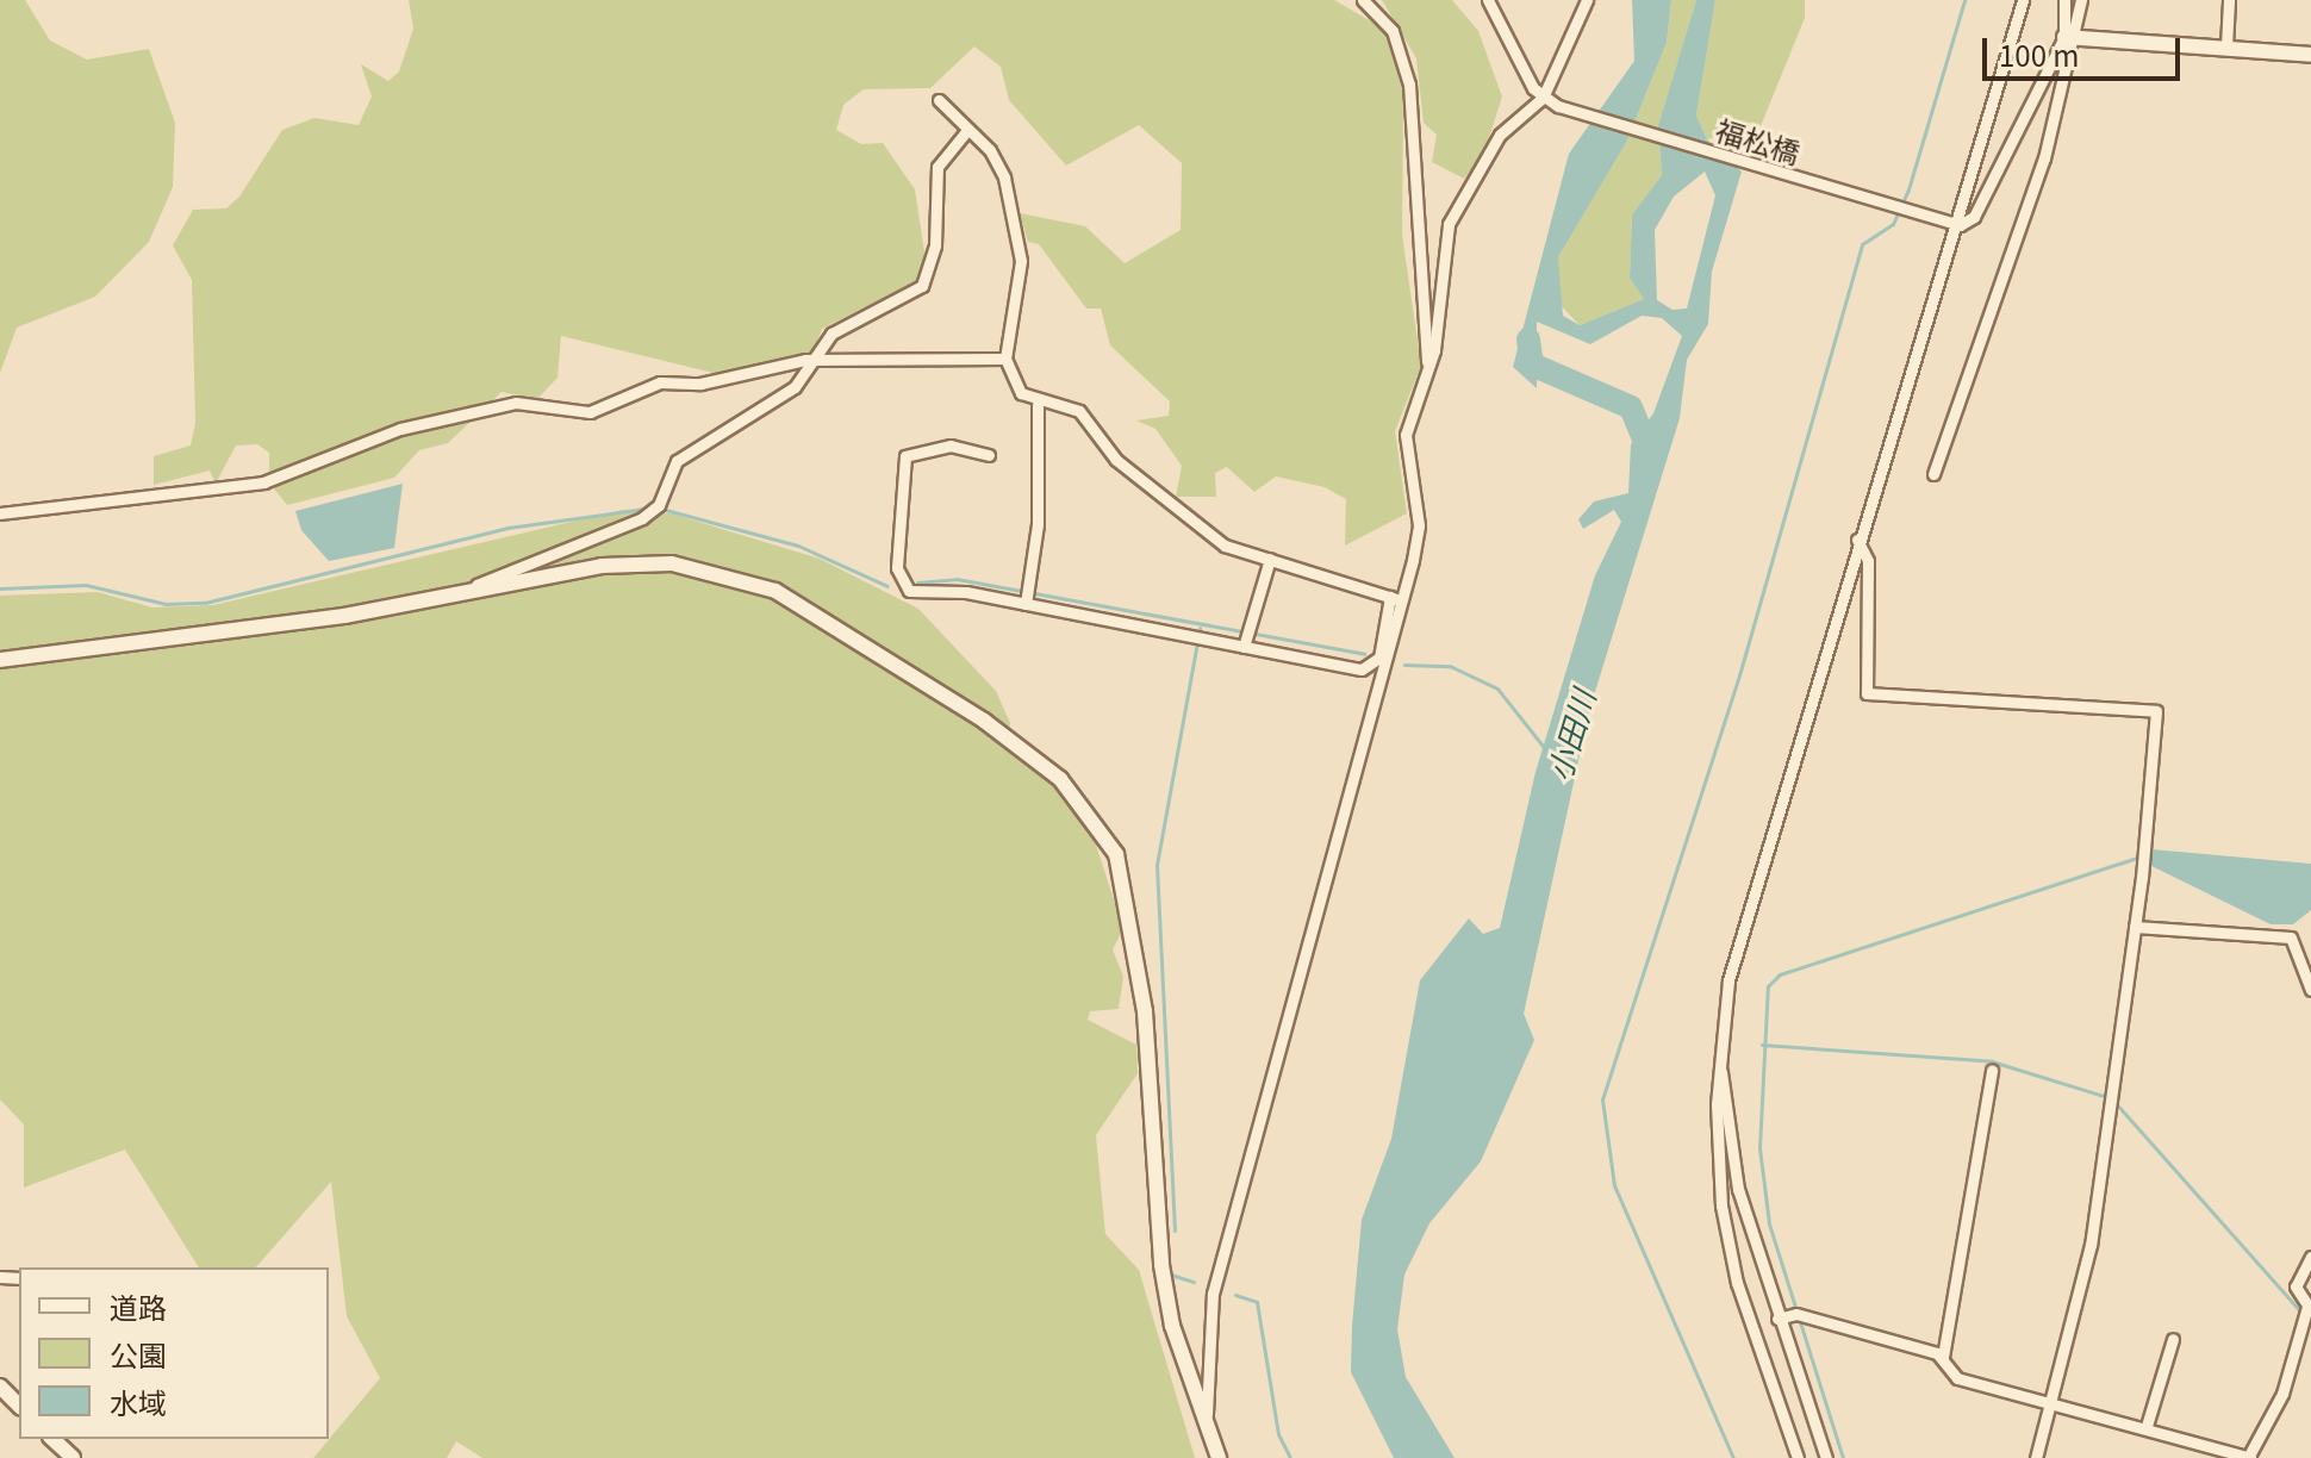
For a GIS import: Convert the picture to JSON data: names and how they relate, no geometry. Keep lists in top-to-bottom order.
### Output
{
  "streets": {
    "street": ["福松橋"]
  },
  "water": ["小田川"],
  "legend": ["道路", "公園", "水域"],
  "scale_bar": "100 m"
}
